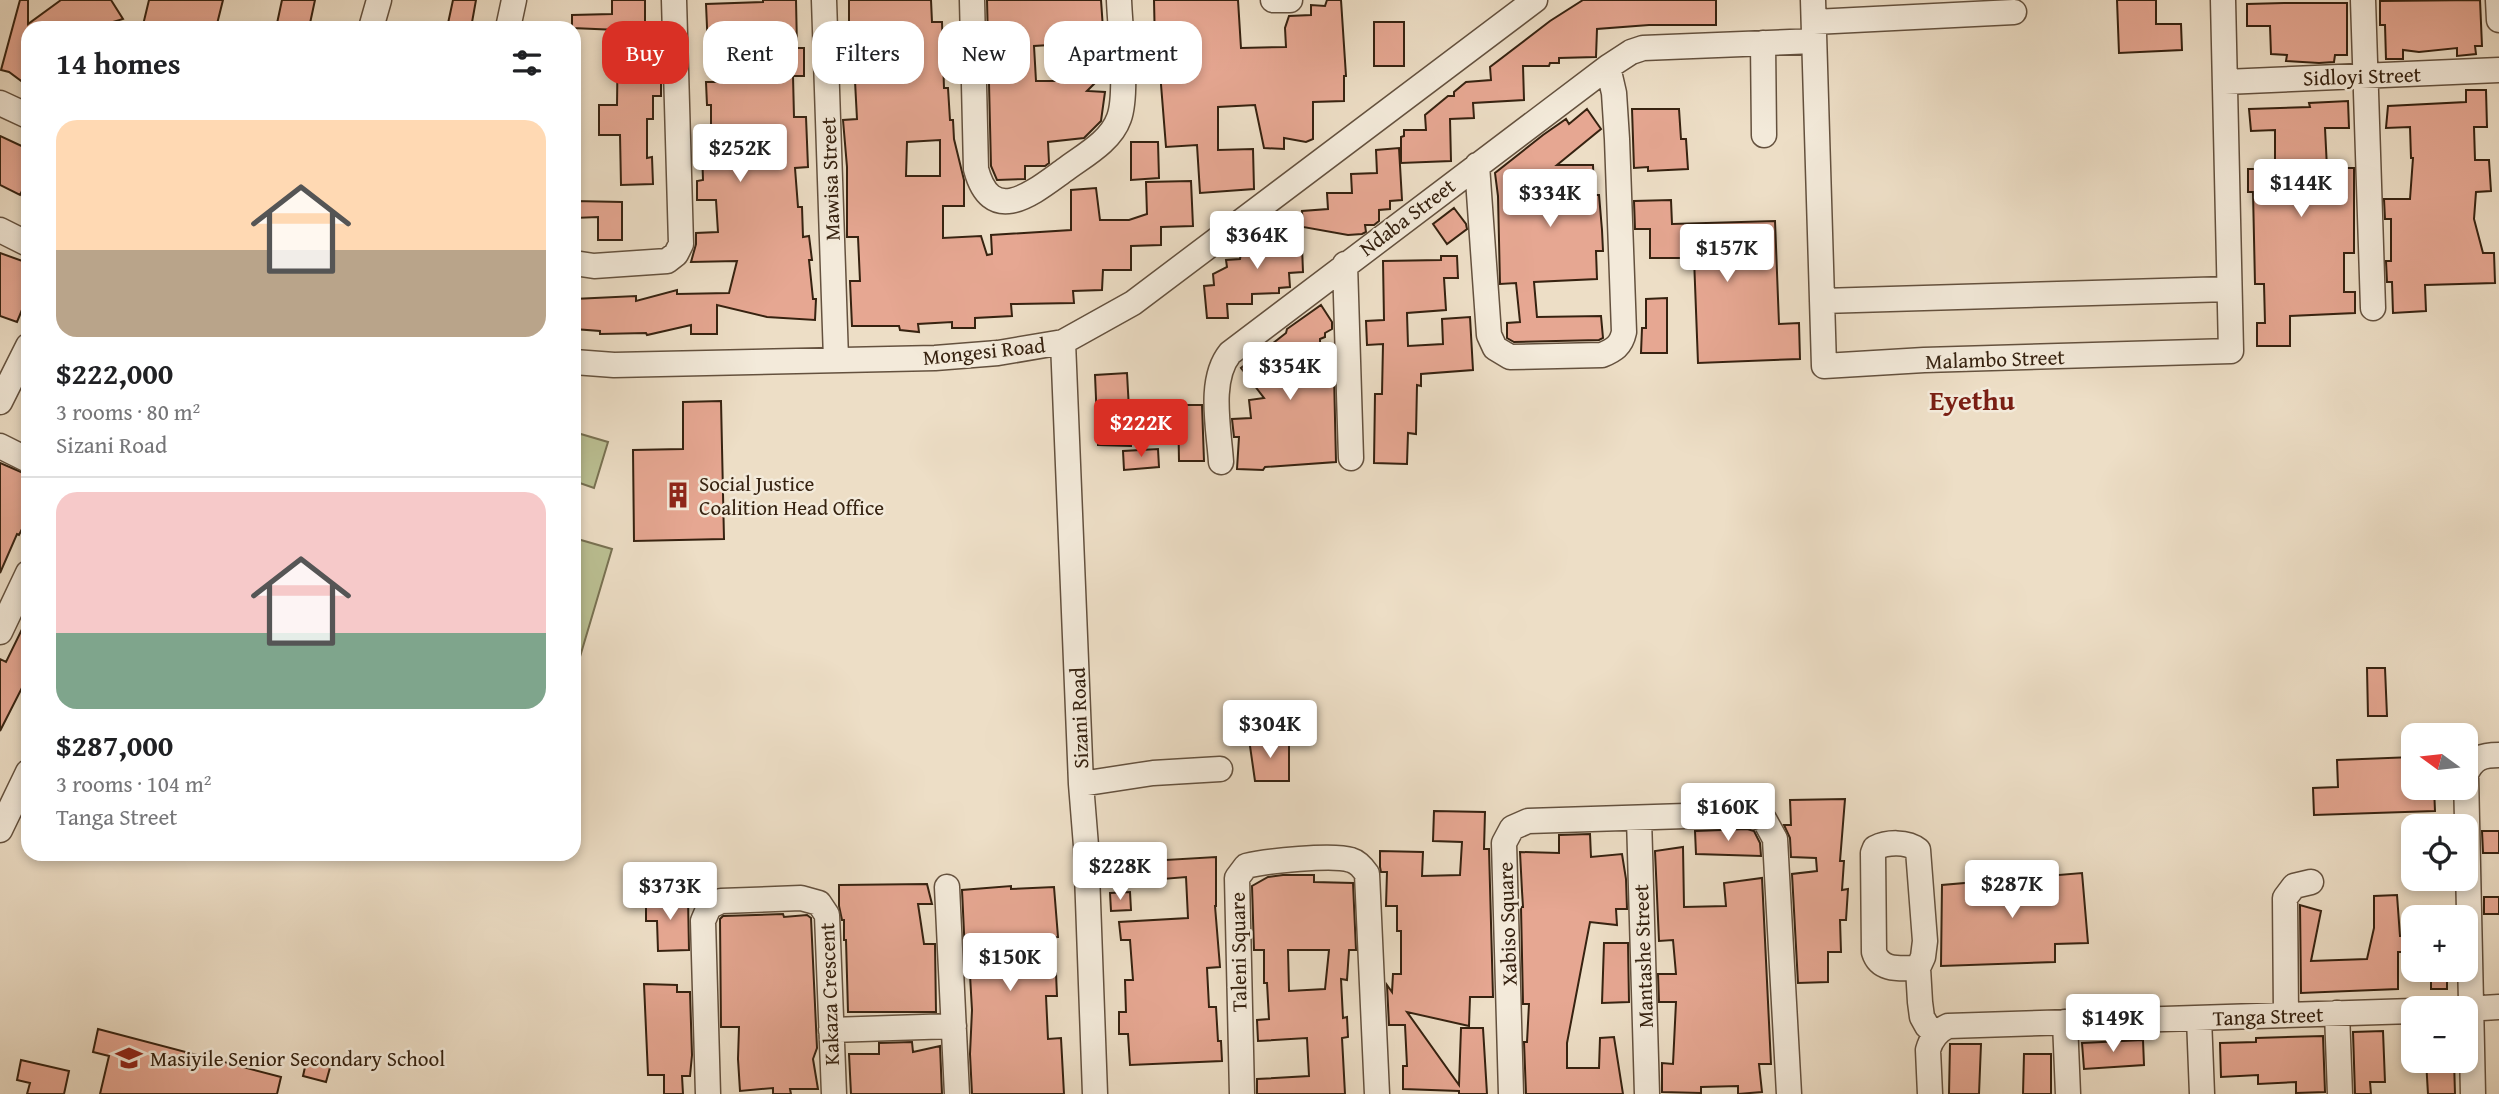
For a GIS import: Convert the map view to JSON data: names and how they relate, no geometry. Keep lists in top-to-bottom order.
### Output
{
  "streets": {
    "street": [
      "Sidloyi Street",
      "Mawisa Street",
      "Ndaba Street",
      "Mongesi Road",
      "Malambo Street",
      "Sizani Road",
      "Xabiso Square",
      "Taleni Square",
      "Mantashe Street",
      "Kakaza Crescent",
      "Tanga Street"
    ]
  },
  "crossings": [
    ["Mawisa Street", "Mongesi Road"],
    ["Ndaba Street", "Malambo Street"],
    ["Mongesi Road", "Sizani Road"],
    ["Xabiso Square", "Mantashe Street"]
  ],
  "districts": ["Eyethu"],
  "places": {
    "building": ["Social Justice Coalition Head Office"],
    "school or university": ["Masiyile Senior Secondary School"]
  },
  "north": "left",
  "page": {
    "chip": [
      "Buy",
      "Rent",
      "Filters",
      "New",
      "Apartment"
    ],
    "heading": "14 homes",
    "list": [
      {
        "name": "$222,000",
        "note": "3 rooms · 80 m² · Sizani Road"
      },
      {
        "name": "$287,000",
        "note": "3 rooms · 104 m² · Tanga Street"
      }
    ],
    "price": [
      "$252K",
      "$144K",
      "$334K",
      "$364K",
      "$157K",
      "$354K",
      "$222K",
      "$304K",
      "$160K",
      "$228K",
      "$287K",
      "$373K",
      "$150K",
      "$149K"
    ],
    "map_buttons": ["+", "−"]
  }
}
